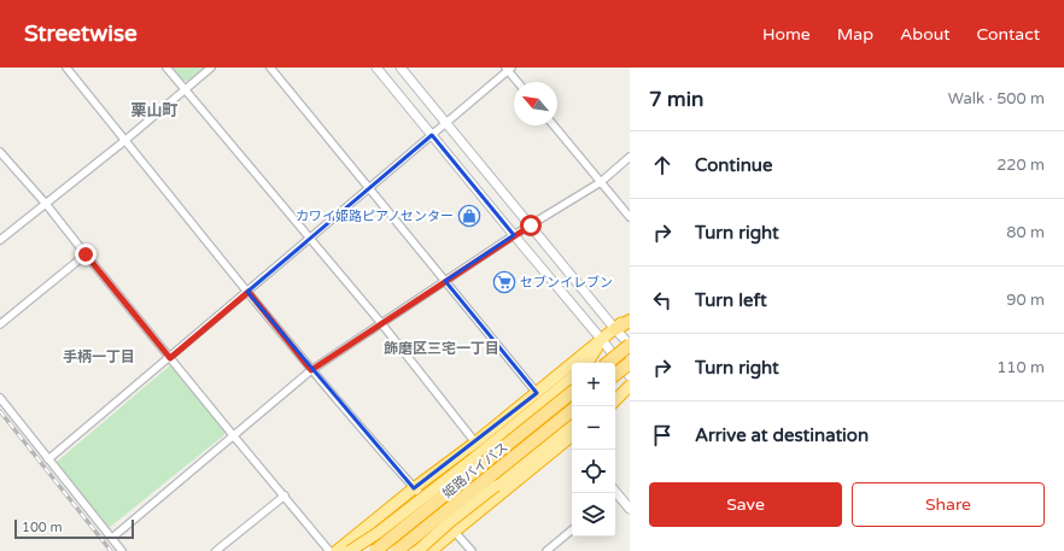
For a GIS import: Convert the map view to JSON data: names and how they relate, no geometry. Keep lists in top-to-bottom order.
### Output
{
  "streets": {
    "highway": ["姫路バイパス"]
  },
  "districts": ["栗山町", "飾磨区三宅一丁目", "手柄一丁目"],
  "places": {
    "shop": ["カワイ姫路ピアノセンター"],
    "supermarket": ["セブンイレブン"]
  },
  "scale_bar": "100 m",
  "north": "top left",
  "page": {
    "header": "Streetwise",
    "nav": [
      "Home",
      "Map",
      "About",
      "Contact"
    ],
    "heading": ["7 min", "Walk · 500 m"],
    "list": [
      ["Continue", "220 m"],
      ["Turn right", "80 m"],
      ["Turn left", "90 m"],
      ["Turn right", "110 m"],
      "Arrive at destination"
    ],
    "map_buttons": ["+", "−"],
    "buttons": ["Save", "Share"],
    "scale": "100 m"
  }
}
